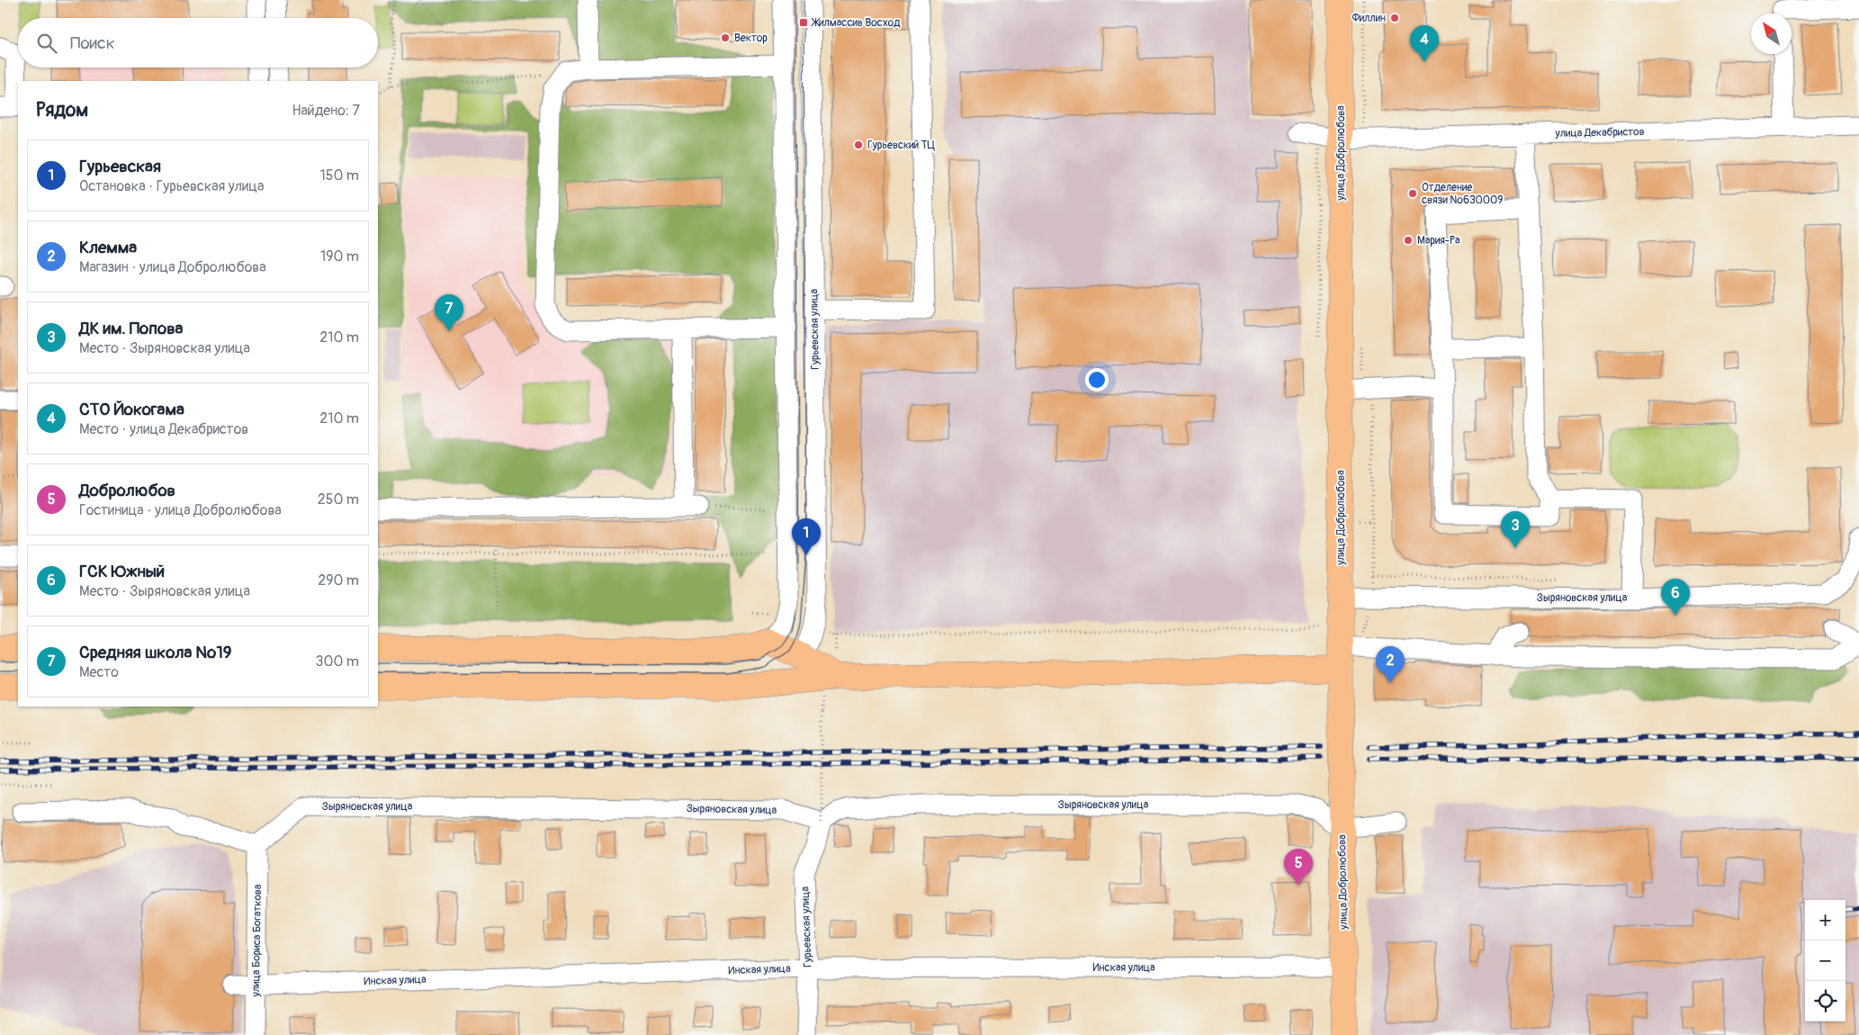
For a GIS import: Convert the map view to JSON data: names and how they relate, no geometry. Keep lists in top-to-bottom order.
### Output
{
  "streets": {
    "main road": ["улица Добролюбова"],
    "street": [
      "улица Декабристов",
      "Гурьевская улица",
      "Зыряновская улица",
      "улица Бориса Богаткова",
      "Инская улица"
    ]
  },
  "crossings": [
    ["улица Декабристов", "улица Добролюбова"],
    ["улица Добролюбова", "Зыряновская улица"],
    ["улица Добролюбова", "Инская улица"],
    ["Гурьевская улица", "Зыряновская улица"],
    ["Гурьевская улица", "Инская улица"],
    ["Зыряновская улица", "улица Бориса Богаткова"],
    ["улица Бориса Богаткова", "Инская улица"]
  ],
  "places": {
    "other": [
      "Филлин",
      "Вектор",
      "Гурьевский ТЦ",
      "Отделение связи №630009",
      "Мария-Ра"
    ],
    "transit": ["Жилмассив Восход"]
  },
  "north": "top left",
  "page": {
    "search": "Поиск",
    "pins": [
      "4",
      "7",
      "3",
      "1",
      "6",
      "2",
      "5"
    ],
    "heading": ["Рядом", "Найдено: 7"],
    "list": [
      {
        "mark": "1",
        "name": "Гурьевская",
        "note": "Остановка · Гурьевская улица",
        "value": "150 m"
      },
      {
        "mark": "2",
        "name": "Клемма",
        "note": "Магазин · улица Добролюбова",
        "value": "190 m"
      },
      {
        "mark": "3",
        "name": "ДК им. Попова",
        "note": "Место · Зыряновская улица",
        "value": "210 m"
      },
      {
        "mark": "4",
        "name": "СТО Йокогама",
        "note": "Место · улица Декабристов",
        "value": "210 m"
      },
      {
        "mark": "5",
        "name": "Добролюбов",
        "note": "Гостиница · улица Добролюбова",
        "value": "250 m"
      },
      {
        "mark": "6",
        "name": "ГСК Южный",
        "note": "Место · Зыряновская улица",
        "value": "290 m"
      },
      {
        "mark": "7",
        "name": "Средняя школа №19",
        "note": "Место",
        "value": "300 m"
      }
    ],
    "map_buttons": ["+", "−"]
  }
}
